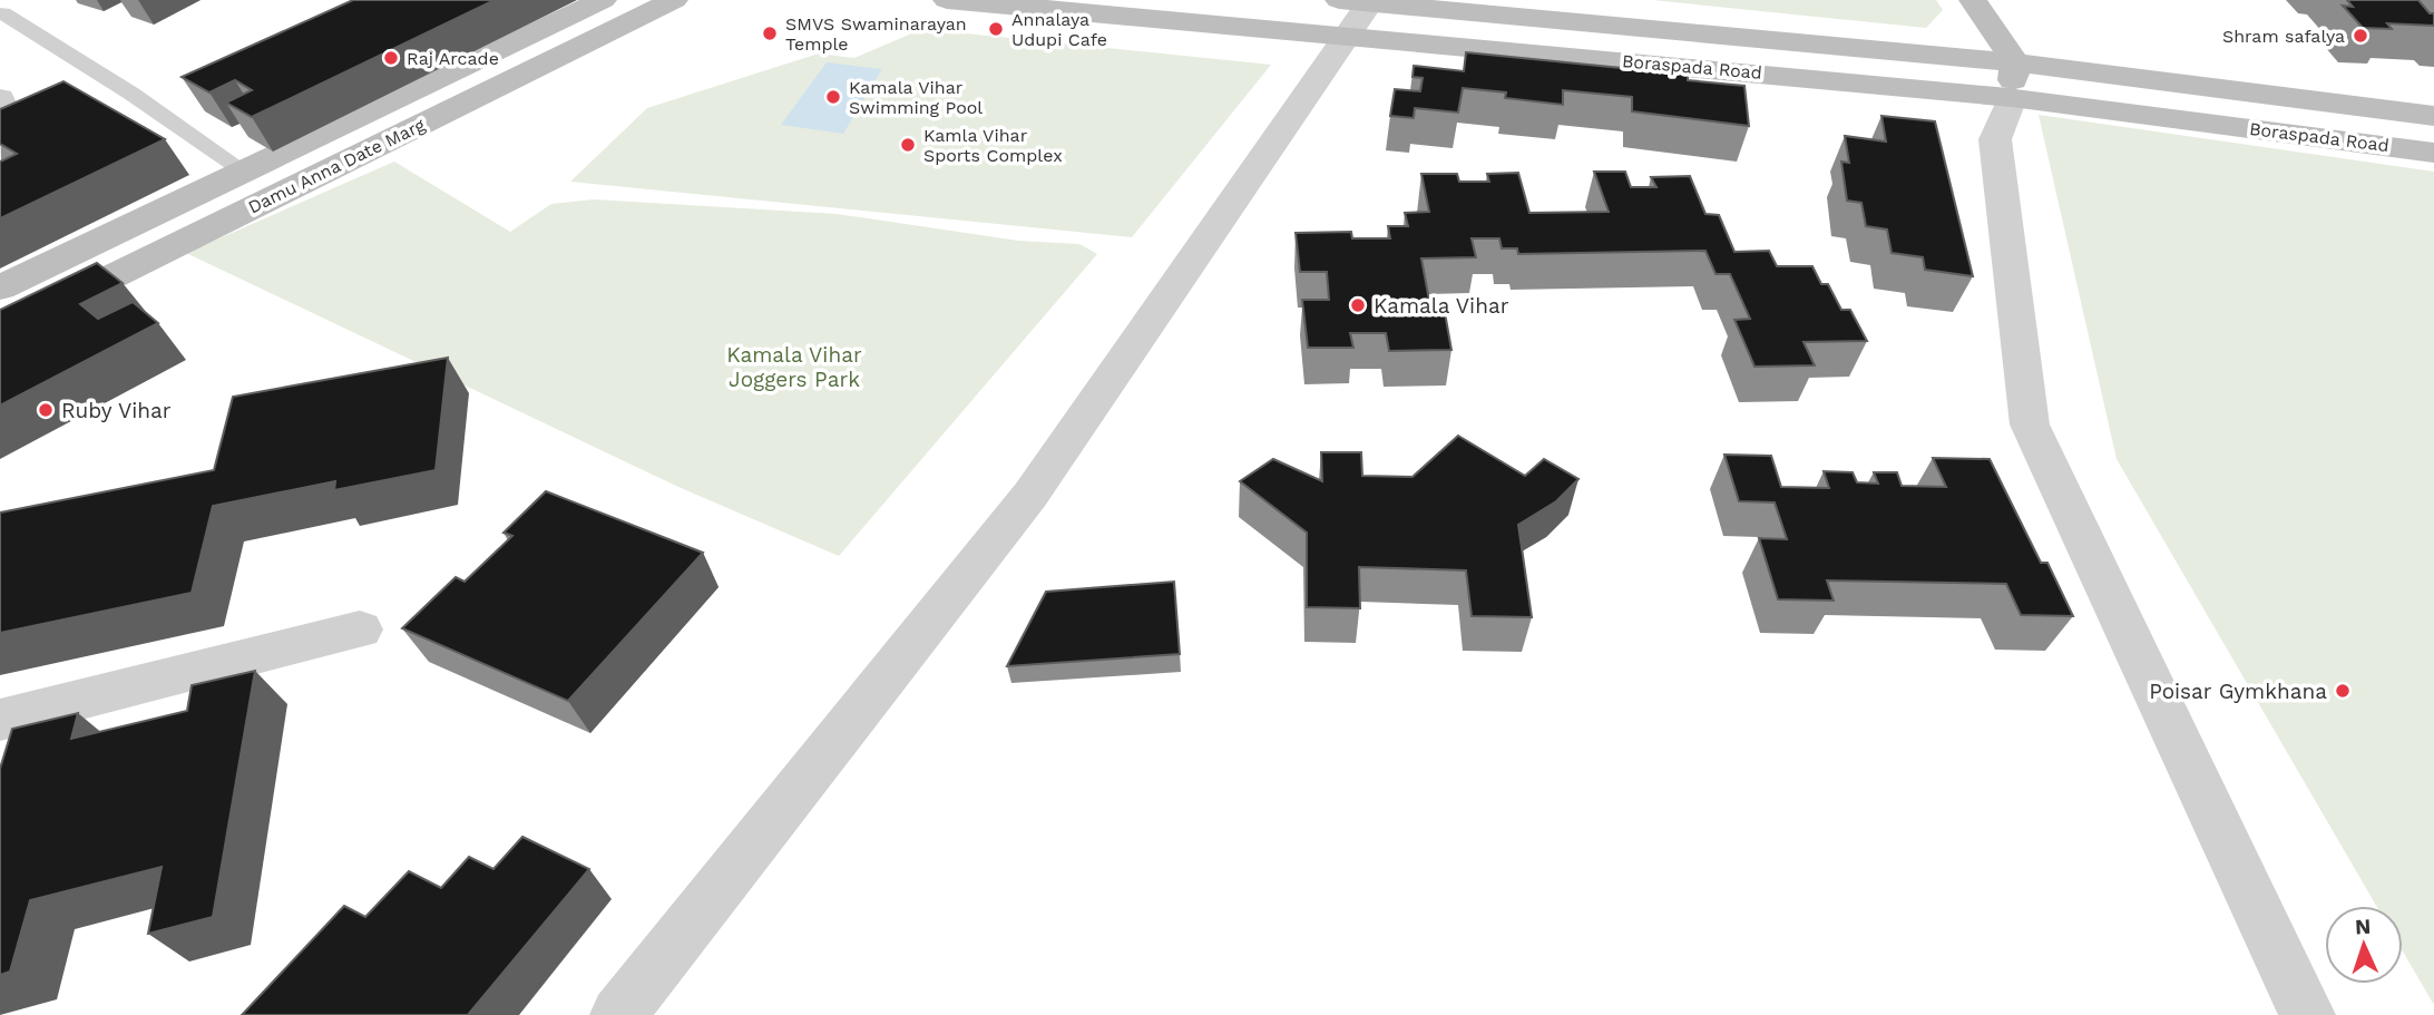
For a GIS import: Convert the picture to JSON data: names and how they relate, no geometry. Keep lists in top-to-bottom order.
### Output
{
  "streets": {
    "main road": ["Boraspada Road", "Damu Anna Date Marg"]
  },
  "parks": ["Kamala Vihar Joggers Park"],
  "places": [
    "Annalaya Udupi Cafe",
    "SMVS Swaminarayan Temple",
    "Shram safalya",
    "Raj Arcade",
    "Kamala Vihar Swimming Pool",
    "Kamla Vihar Sports Complex",
    "Kamala Vihar",
    "Ruby Vihar",
    "Poisar Gymkhana"
  ],
  "north": "top"
}
